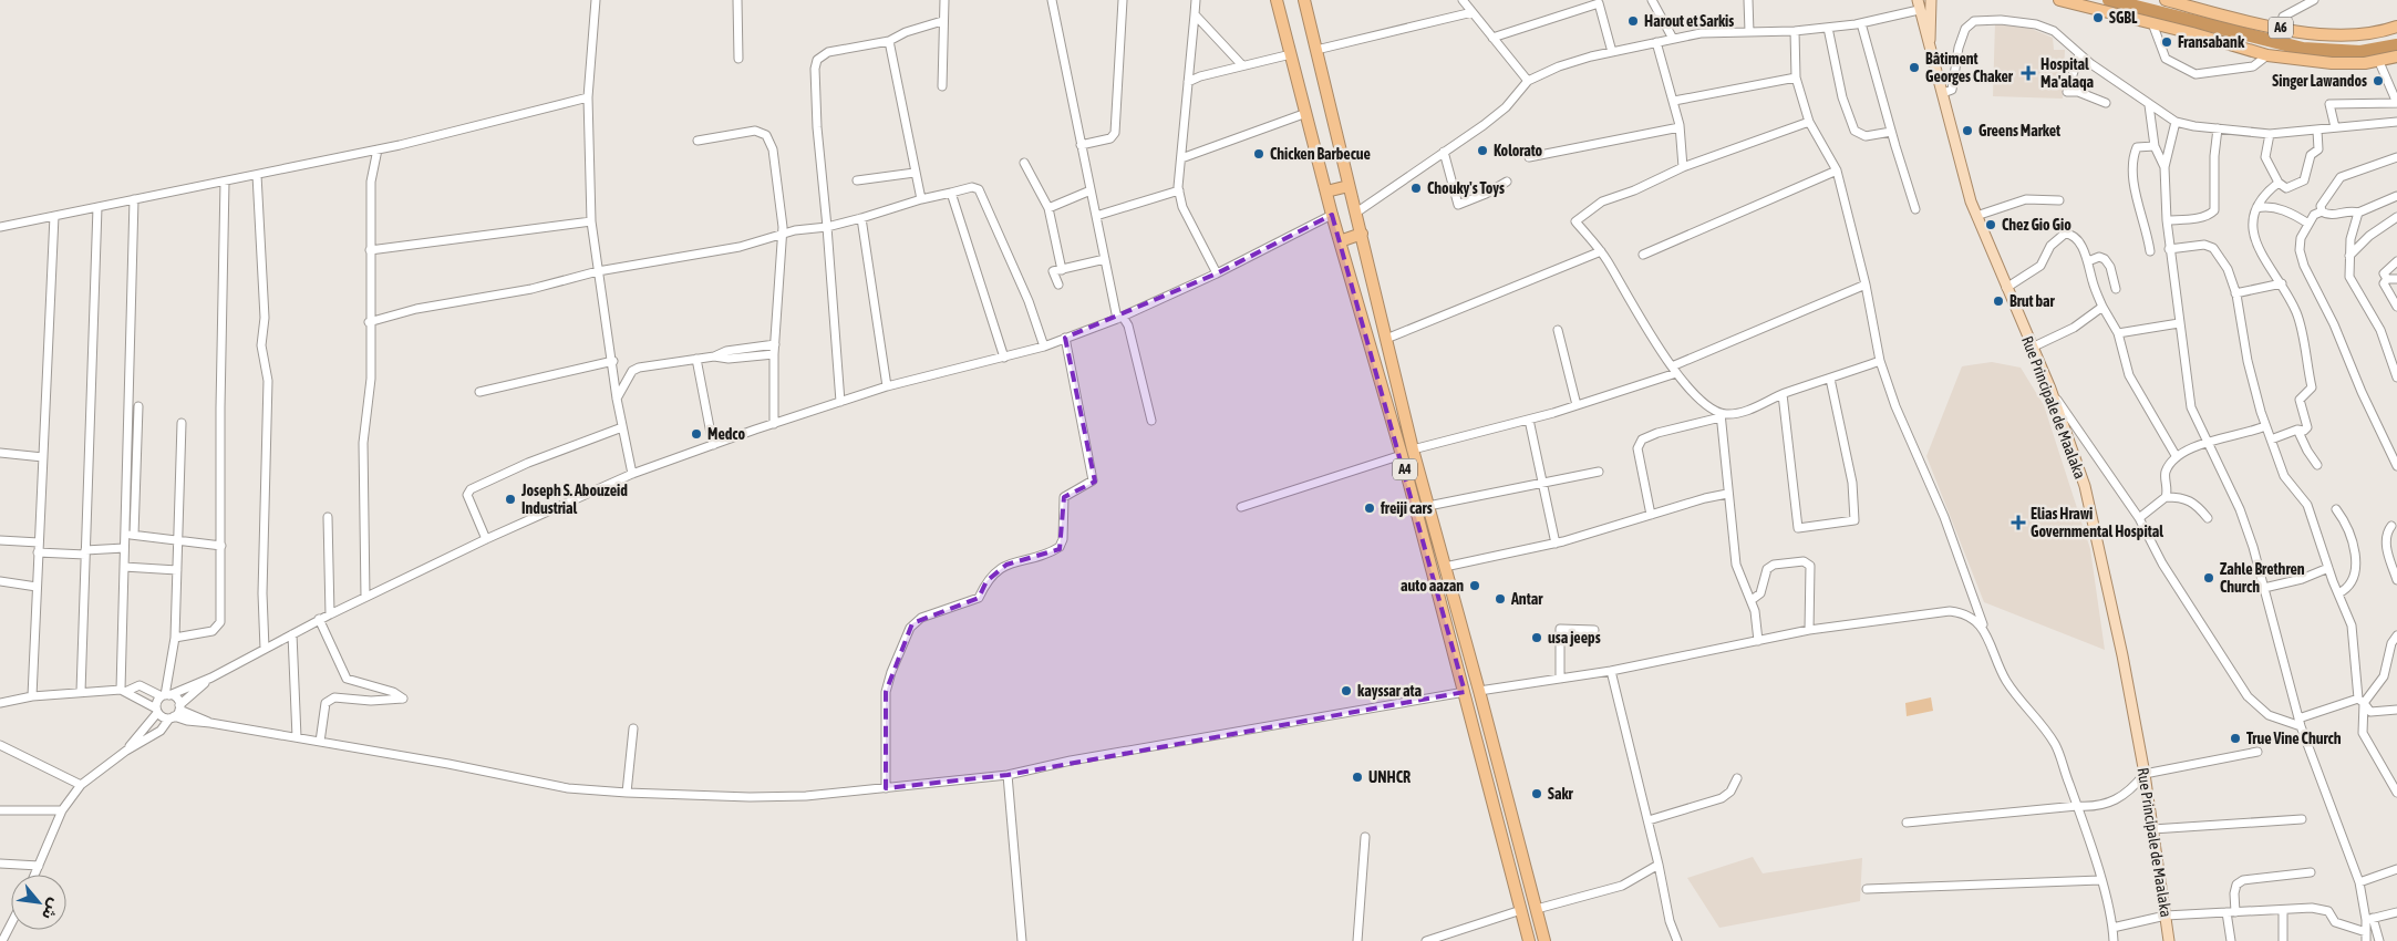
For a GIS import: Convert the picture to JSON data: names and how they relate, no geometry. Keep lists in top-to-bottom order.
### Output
{
  "streets": {
    "highway": ["A6", "A4"],
    "main road": ["Rue Principale de Maalaka"]
  },
  "places": {
    "other": [
      "SGBL",
      "Harout et Sarkis",
      "Fransabank",
      "Bâtiment Georges Chaker",
      "Singer Lawandos",
      "Greens Market",
      "Kolorato",
      "Chicken Barbecue",
      "Chouky's Toys",
      "Chez Gio Gio",
      "Brut bar",
      "Medco",
      "Joseph S. Abouzeid Industrial",
      "freiji cars",
      "Zahle Brethren Church",
      "auto aazan",
      "Antar",
      "usa jeeps",
      "kayssar ata",
      "True Vine Church",
      "UNHCR",
      "Sakr"
    ],
    "health": ["Hospital Ma'alaqa", "Elias Hrawi Governmental Hospital"]
  },
  "north": "bottom right"
}
